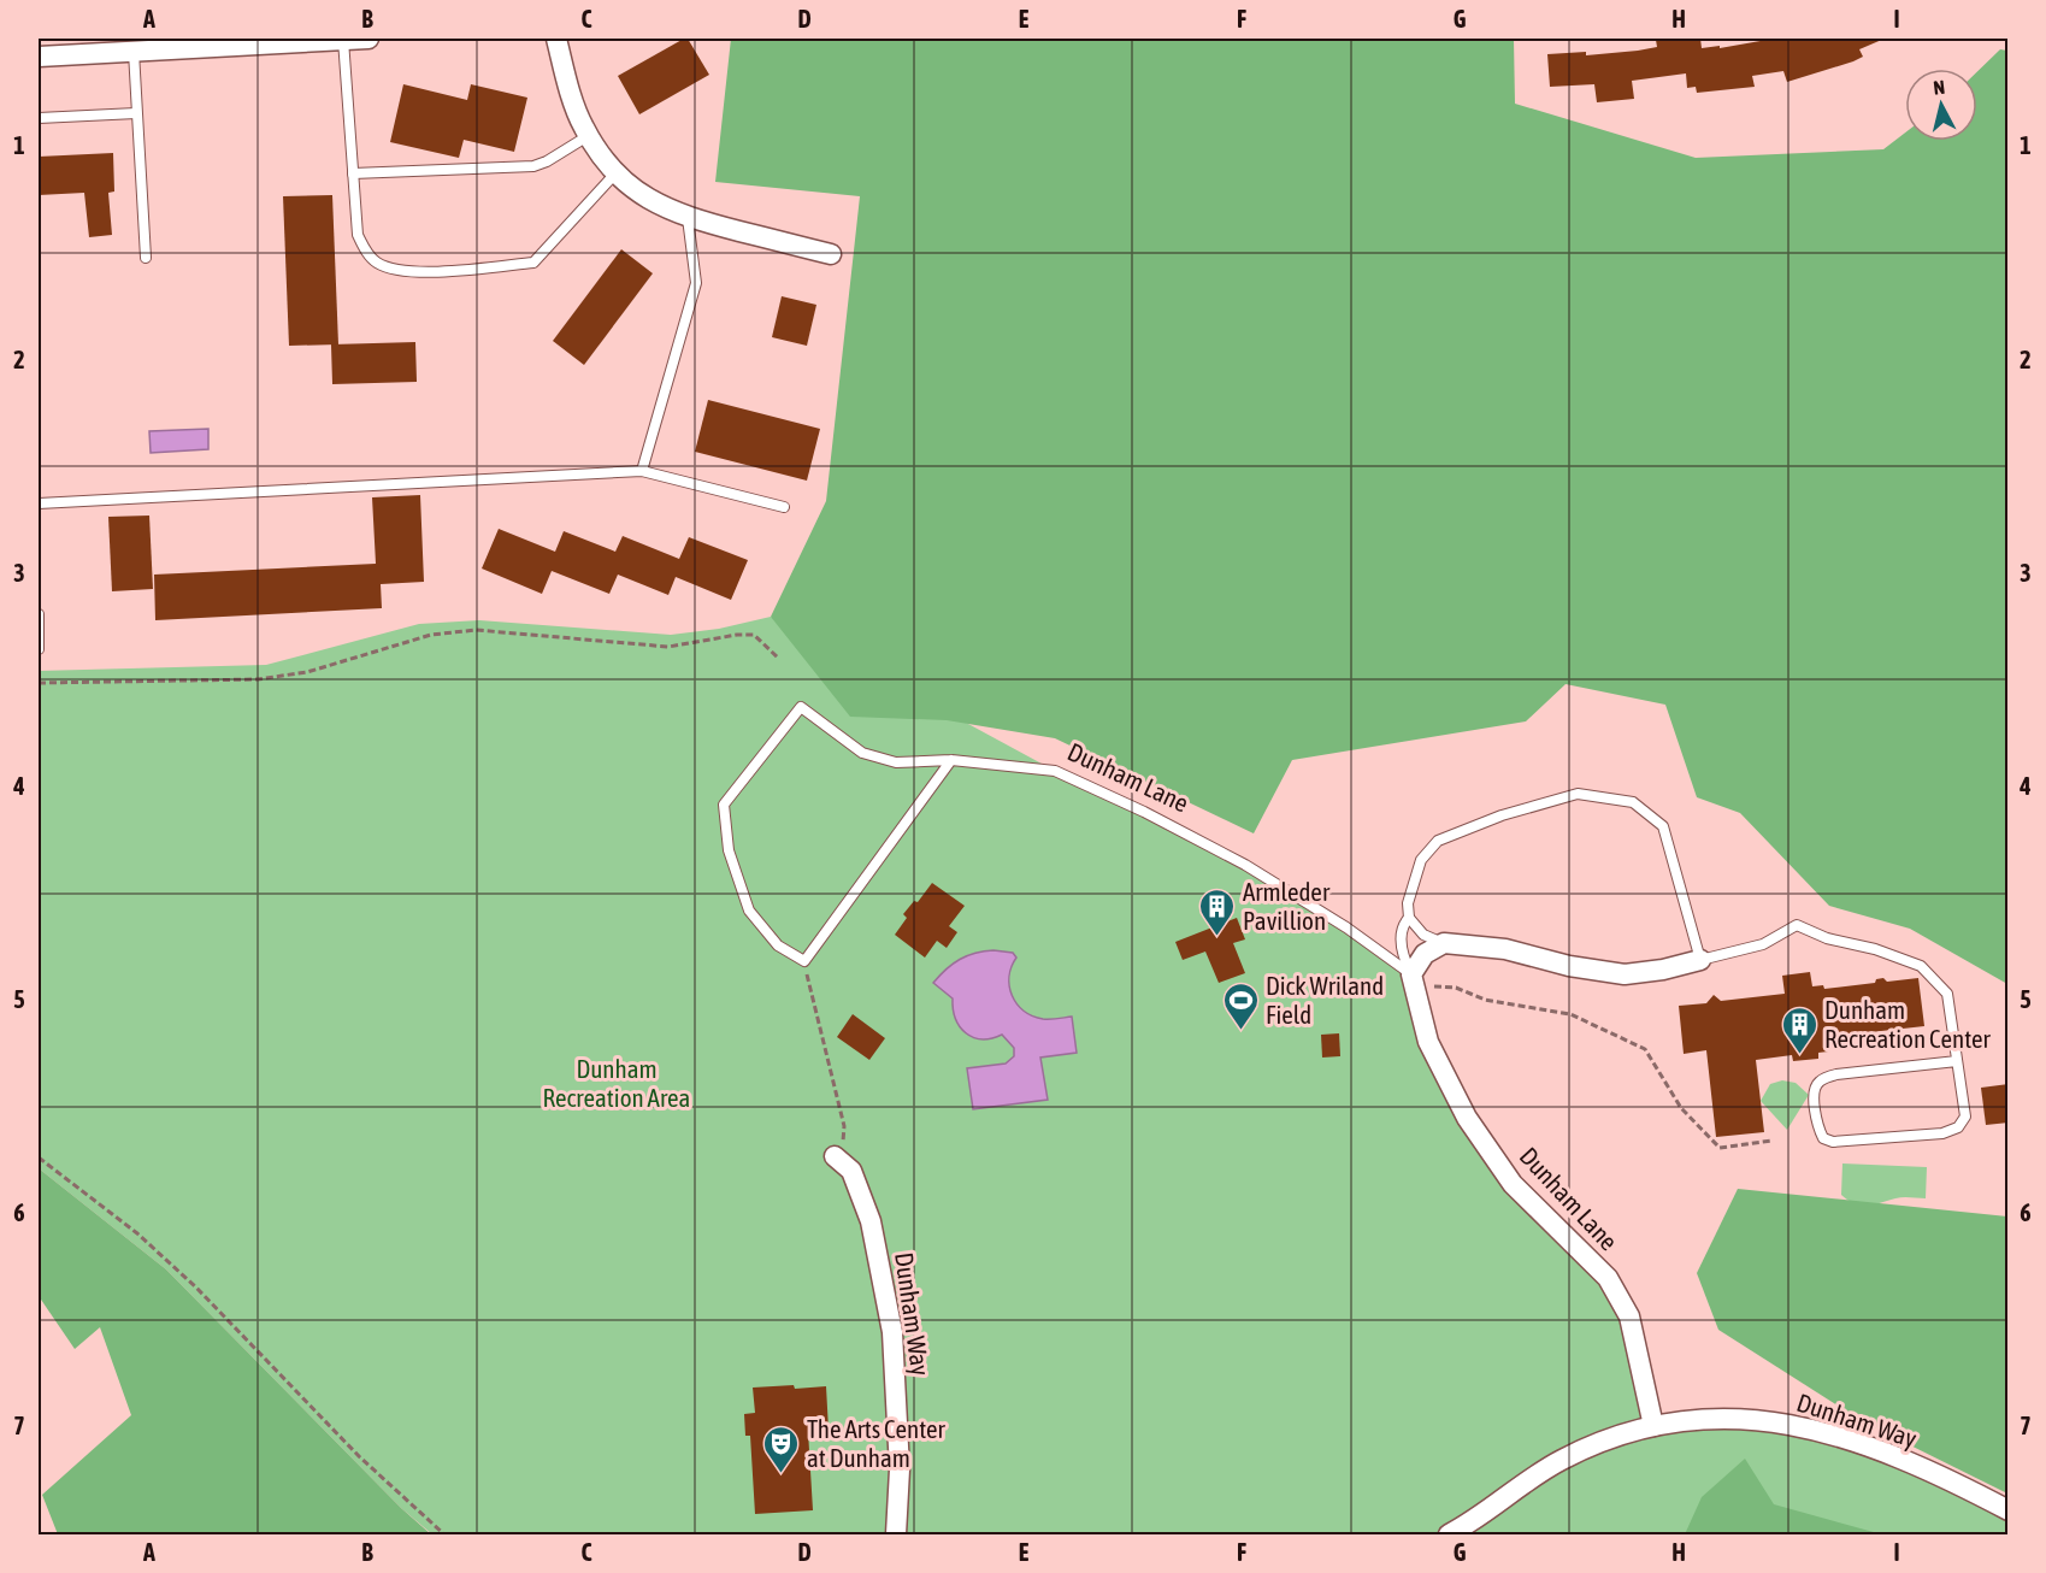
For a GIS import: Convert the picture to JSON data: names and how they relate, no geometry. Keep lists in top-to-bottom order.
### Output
{
  "streets": {
    "street": ["Dunham Lane", "Dunham Way"]
  },
  "crossings": [
    ["Dunham Lane", "Dunham Way"]
  ],
  "parks": ["Dunham Recreation Area"],
  "places": {
    "building": ["Armleder Pavillion", "Dunham Recreation Center"],
    "sports": ["Dick Wriland Field"],
    "theatre": ["The Arts Center at Dunham"]
  },
  "north": "top",
  "grid": {
    "columns": [
      "A",
      "B",
      "C",
      "D",
      "E",
      "F",
      "G",
      "H",
      "I"
    ],
    "rows": [
      "1",
      "2",
      "3",
      "4",
      "5",
      "6",
      "7"
    ]
  }
}
